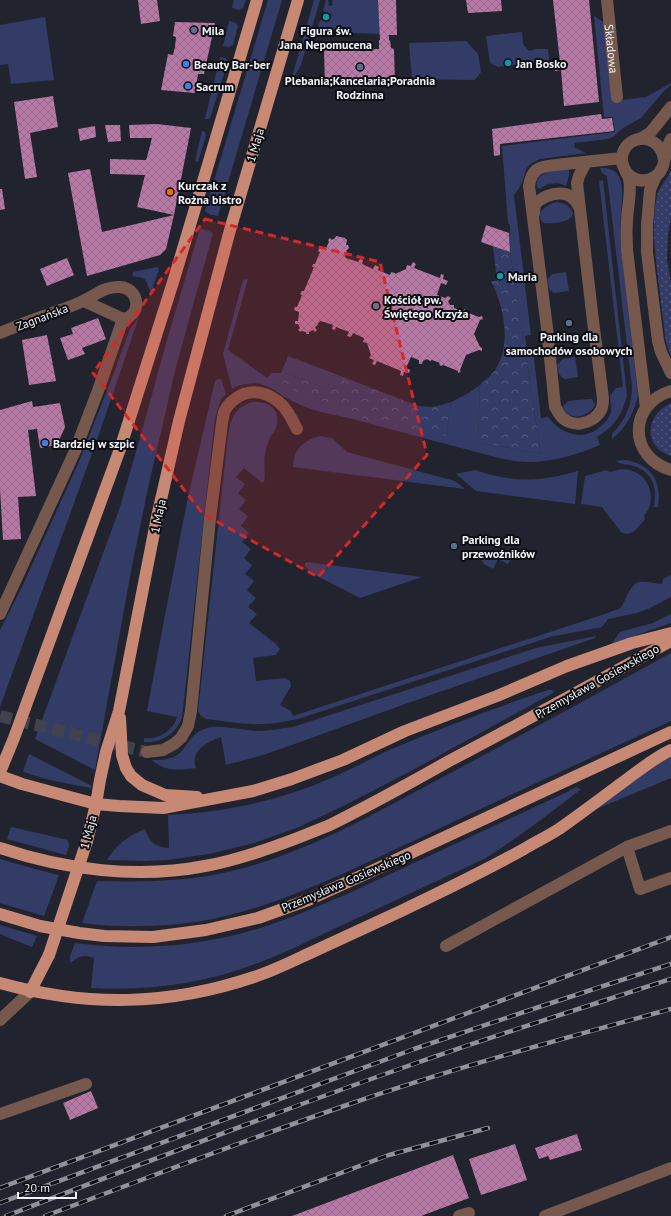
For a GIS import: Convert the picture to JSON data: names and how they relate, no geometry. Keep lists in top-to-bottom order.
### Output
{
  "streets": {
    "main road": ["1 Maja", "Przemysława Gosiewskiego"],
    "street": ["Składowa", "Zagnańska"]
  },
  "places": [
    "Figura św. Jana Nepomucena",
    "Mila",
    "Jan Bosko",
    "Beauty Bar-ber",
    "Plebania;Kancelaria;Poradnia Rodzinna",
    "Sacrum",
    "Kurczak z Rożna bistro",
    "Maria",
    "Kościół pw. Świętego Krzyża",
    "Parking dla samochodów osobowych",
    "Bardziej w szpic",
    "Parking dla przewoźników"
  ],
  "scale_bar": "20 m"
}
